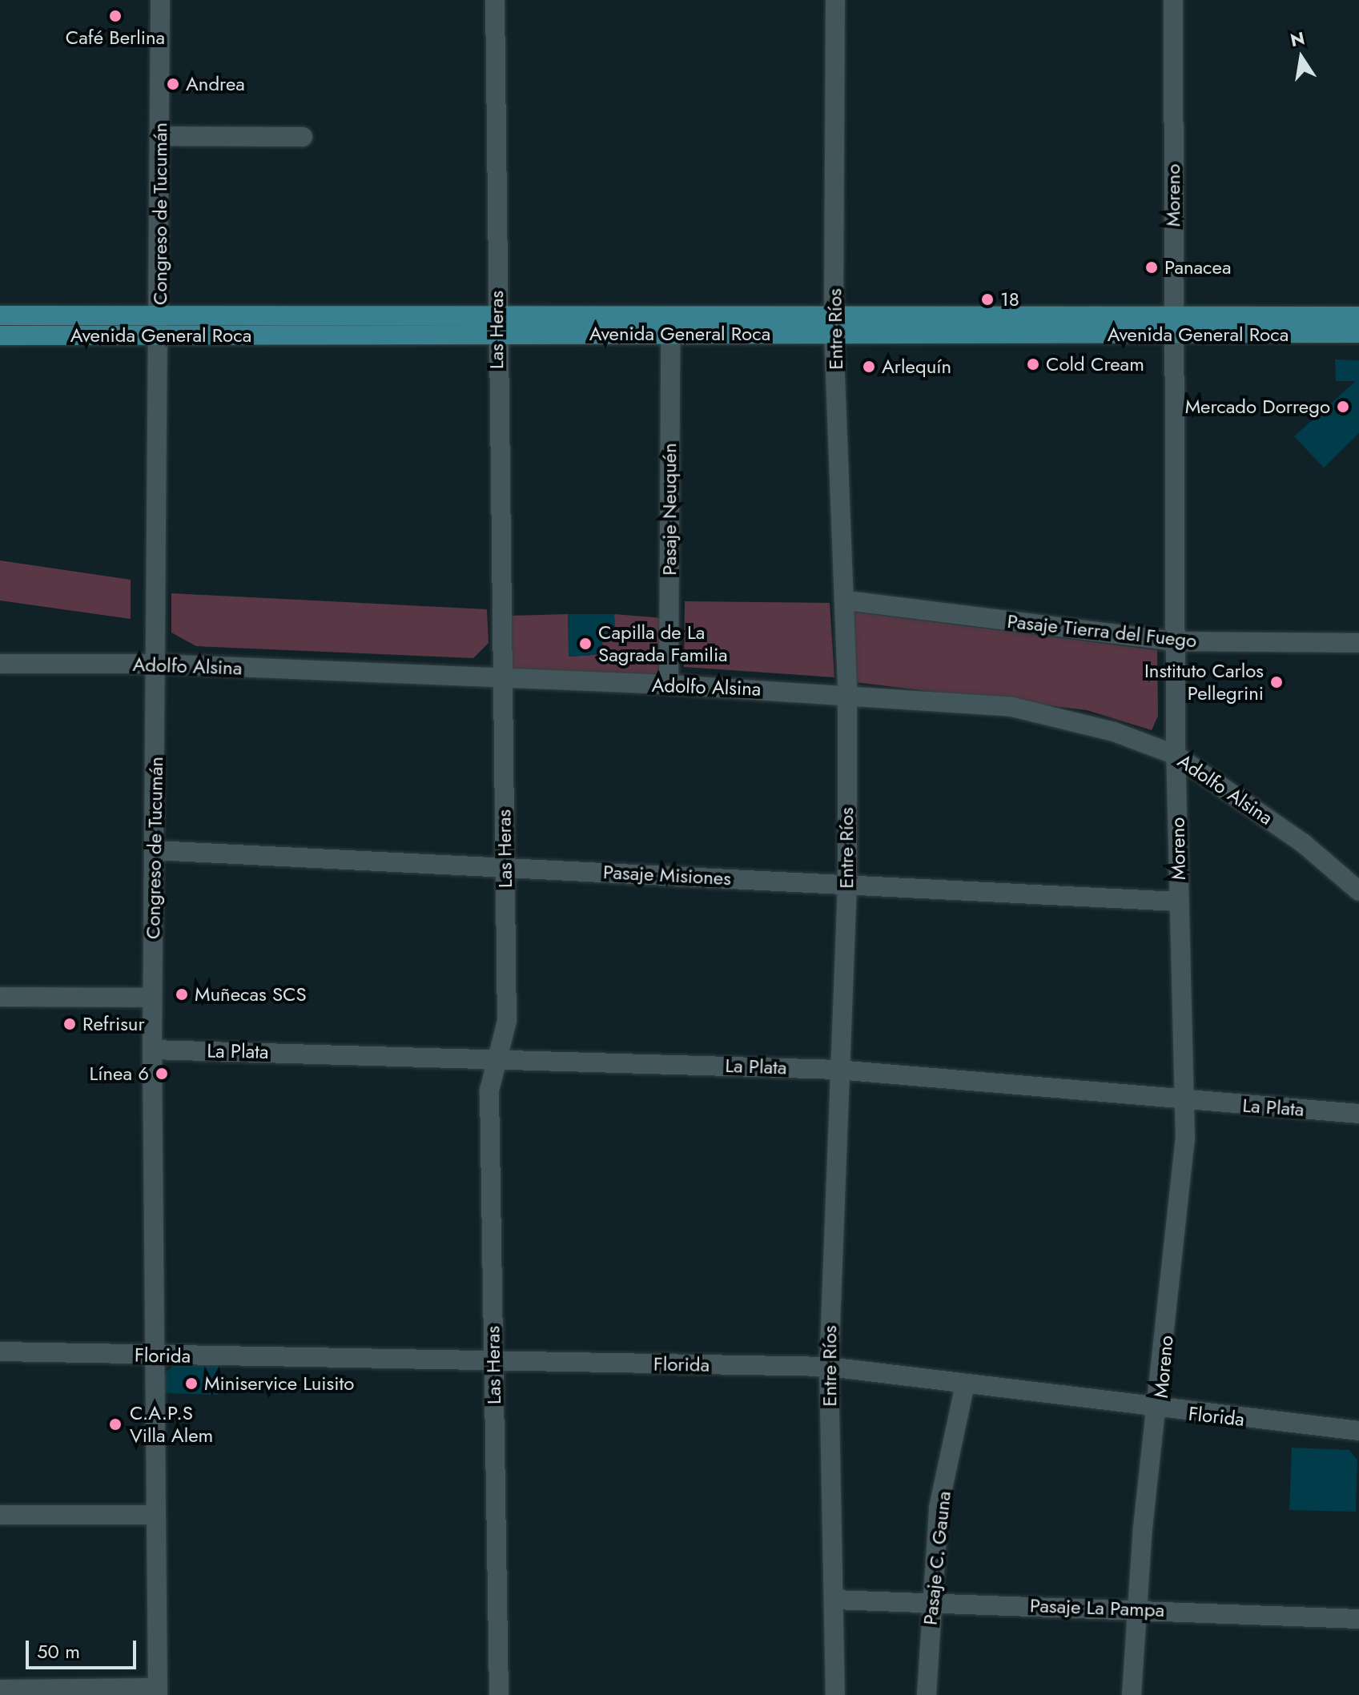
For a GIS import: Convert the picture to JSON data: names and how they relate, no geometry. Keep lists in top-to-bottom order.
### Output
{
  "streets": {
    "main road": ["Avenida General Roca"],
    "street": [
      "Moreno",
      "Congreso de Tucumán",
      "Entre Ríos",
      "Las Heras",
      "Pasaje Neuquén",
      "Pasaje Tierra del Fuego",
      "Adolfo Alsina",
      "Pasaje Misiones",
      "La Plata",
      "Florida",
      "Pasaje C. Gauna",
      "Pasaje La Pampa"
    ]
  },
  "crossings": [
    ["Moreno", "Avenida General Roca"],
    ["Moreno", "Pasaje Tierra del Fuego"],
    ["Moreno", "Adolfo Alsina"],
    ["Moreno", "Pasaje Misiones"],
    ["Moreno", "La Plata"],
    ["Moreno", "Florida"],
    ["Moreno", "Pasaje La Pampa"],
    ["Congreso de Tucumán", "Avenida General Roca"],
    ["Congreso de Tucumán", "Adolfo Alsina"],
    ["Congreso de Tucumán", "Pasaje Misiones"],
    ["Congreso de Tucumán", "La Plata"],
    ["Congreso de Tucumán", "Florida"],
    ["Entre Ríos", "Avenida General Roca"],
    ["Entre Ríos", "Pasaje Tierra del Fuego"],
    ["Entre Ríos", "Adolfo Alsina"],
    ["Entre Ríos", "Pasaje Misiones"],
    ["Entre Ríos", "La Plata"],
    ["Entre Ríos", "Florida"],
    ["Entre Ríos", "Pasaje La Pampa"],
    ["Las Heras", "Avenida General Roca"],
    ["Las Heras", "Adolfo Alsina"],
    ["Las Heras", "Pasaje Misiones"],
    ["Las Heras", "La Plata"],
    ["Las Heras", "Florida"],
    ["Avenida General Roca", "Pasaje Neuquén"],
    ["Pasaje Neuquén", "Adolfo Alsina"],
    ["Florida", "Pasaje C. Gauna"],
    ["Pasaje C. Gauna", "Pasaje La Pampa"]
  ],
  "places": [
    "Café Berlina",
    "Andrea",
    "Panacea",
    "18",
    "Cold Cream",
    "Arlequín",
    "Mercado Dorrego",
    "Capilla de La Sagrada Familia",
    "Instituto Carlos Pellegrini",
    "Muñecas SCS",
    "Refrisur",
    "Línea 6",
    "Miniservice Luisito",
    "C.A.P.S Villa Alem"
  ],
  "scale_bar": "50 m",
  "north": "top"
}
